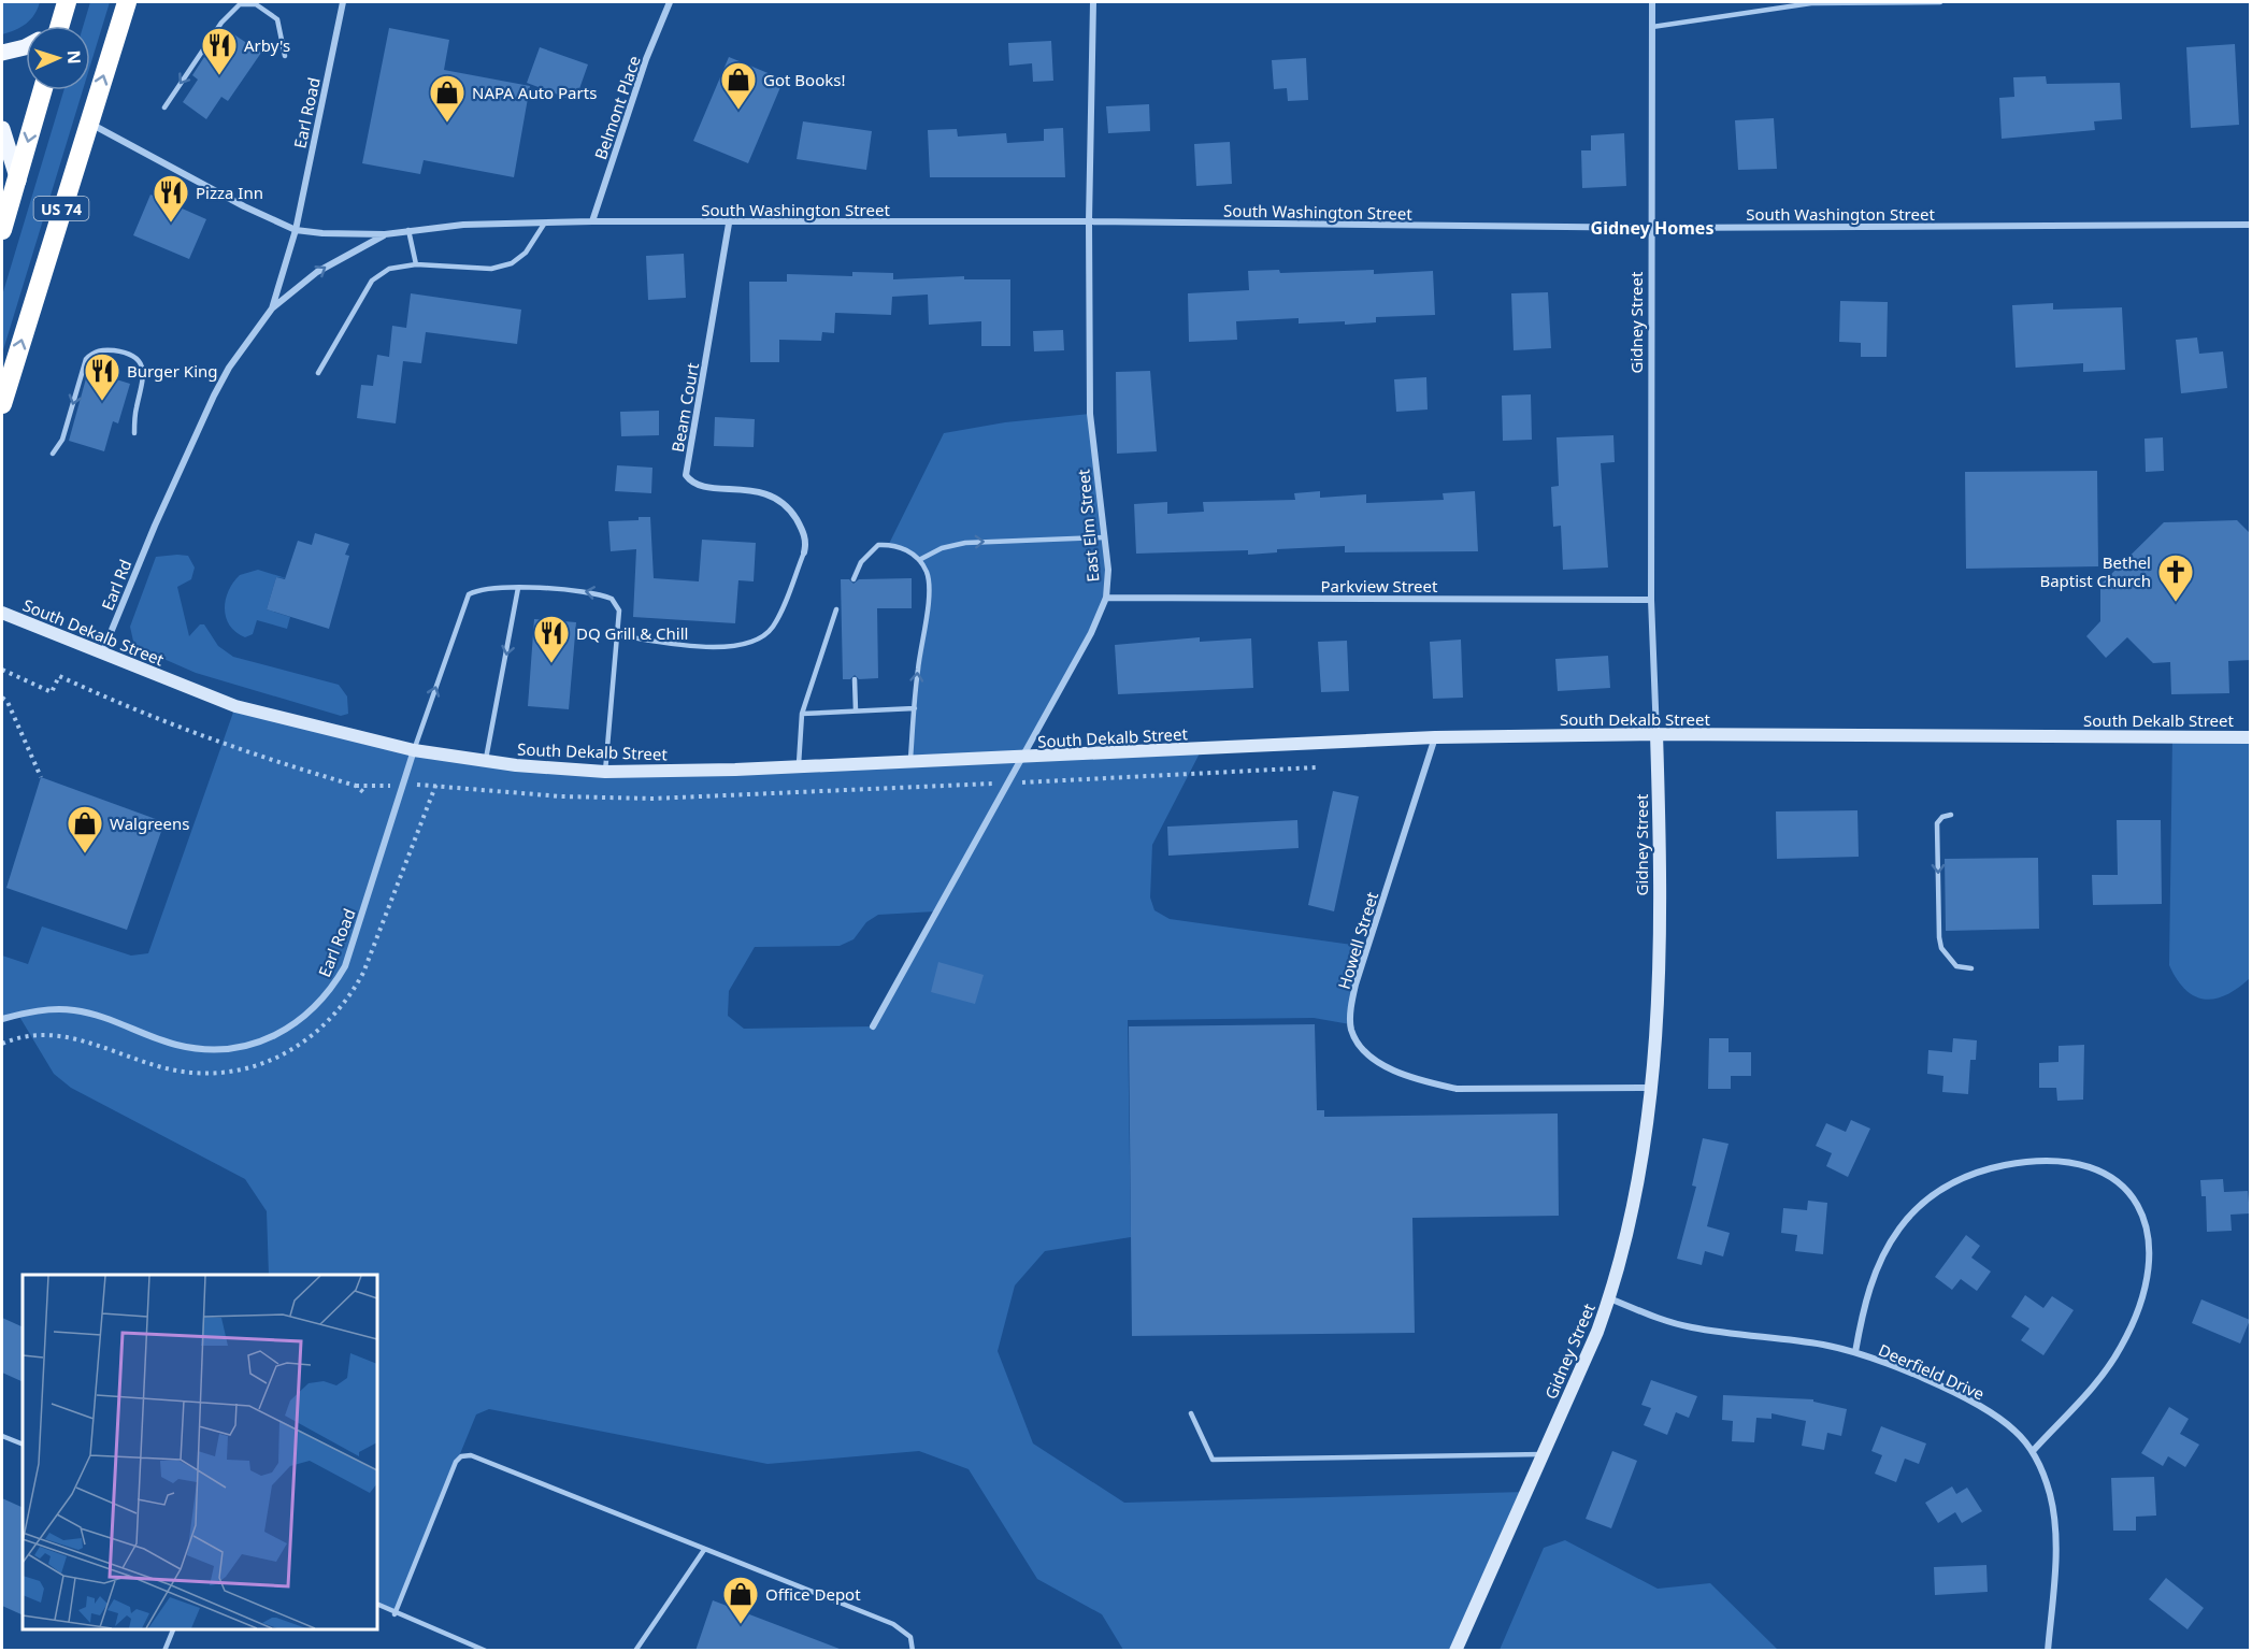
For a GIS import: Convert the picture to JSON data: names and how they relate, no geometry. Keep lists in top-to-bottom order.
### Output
{
  "streets": {
    "highway": ["US 74"],
    "main road": ["Gidney Street", "South Dekalb Street"],
    "street": [
      "Belmont Place",
      "Earl Road",
      "South Washington Street",
      "Beam Court",
      "East Elm Street",
      "Earl Rd",
      "Parkview Street",
      "Howell Street",
      "Deerfield Drive"
    ]
  },
  "crossings": [
    ["Belmont Place", "South Washington Street"],
    ["Earl Road", "South Washington Street"],
    ["Earl Road", "South Dekalb Street"],
    ["US 74", "South Washington Street"],
    ["South Washington Street", "Gidney Street"],
    ["South Washington Street", "Beam Court"],
    ["South Washington Street", "East Elm Street"],
    ["South Washington Street", "Earl Rd"],
    ["Gidney Street", "Parkview Street"],
    ["Gidney Street", "South Dekalb Street"],
    ["Gidney Street", "Howell Street"],
    ["Gidney Street", "Deerfield Drive"],
    ["East Elm Street", "Parkview Street"],
    ["East Elm Street", "South Dekalb Street"],
    ["Earl Rd", "South Dekalb Street"],
    ["South Dekalb Street", "Howell Street"]
  ],
  "districts": ["Gidney Homes"],
  "places": {
    "restaurant": [
      "Arby's",
      "Pizza Inn",
      "Burger King",
      "DQ Grill & Chill"
    ],
    "shop": [
      "Got Books!",
      "NAPA Auto Parts",
      "Walgreens",
      "Office Depot"
    ],
    "church": ["Bethel Baptist Church"]
  },
  "north": "right"
}
